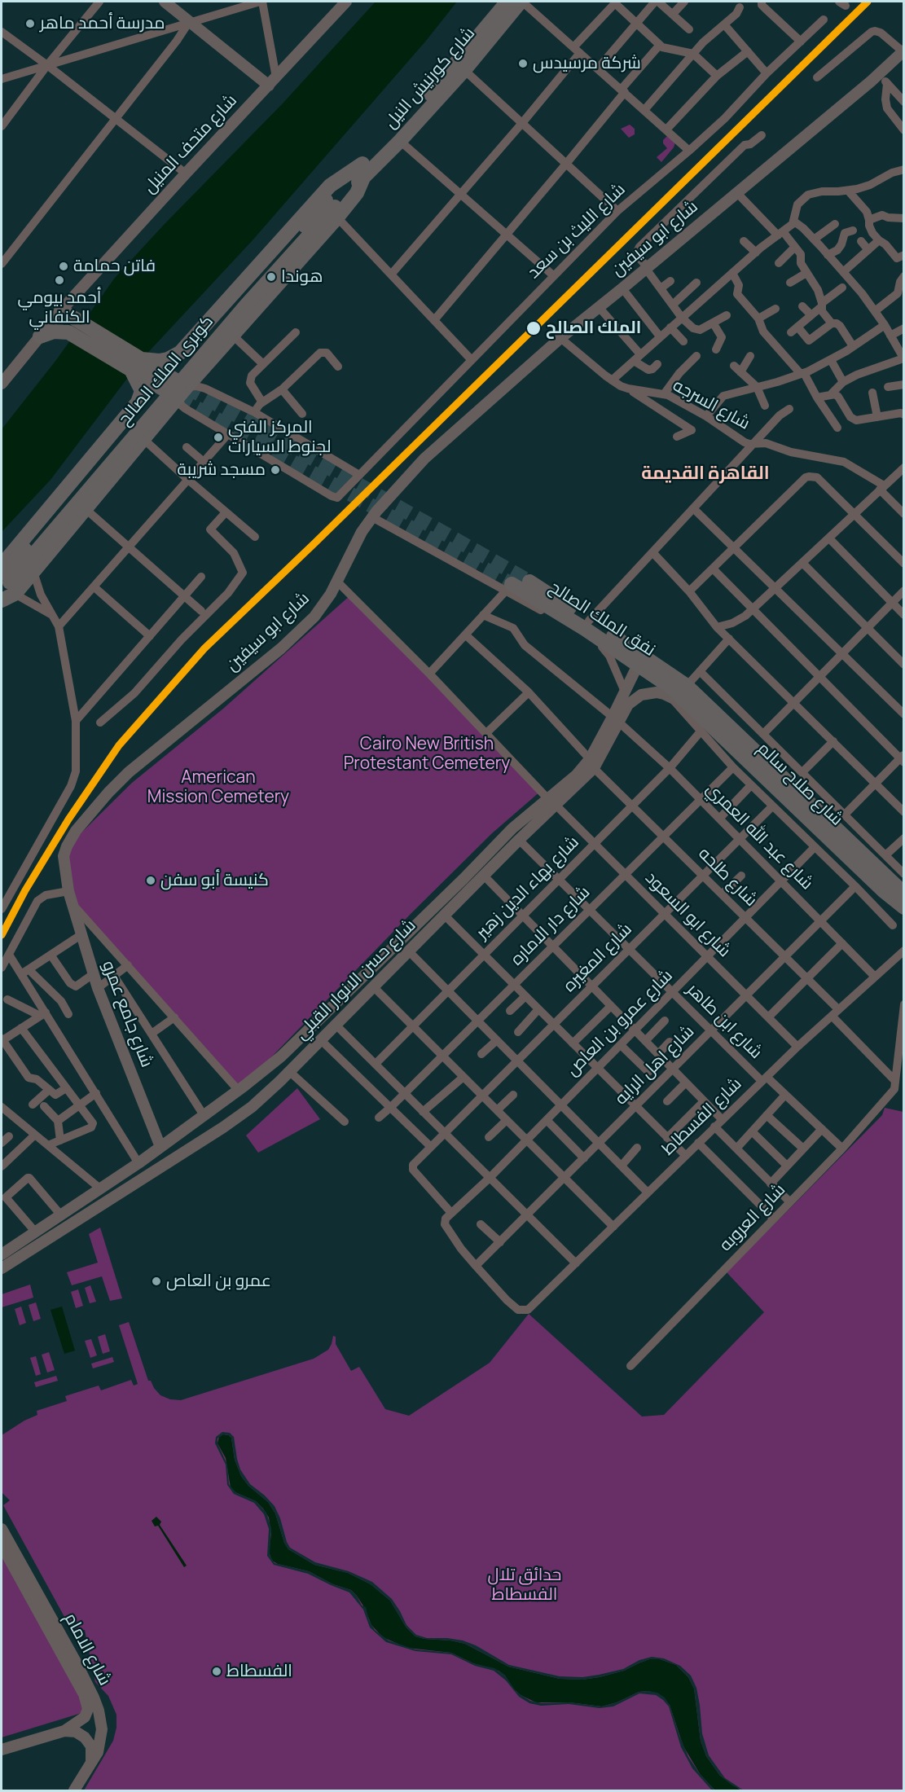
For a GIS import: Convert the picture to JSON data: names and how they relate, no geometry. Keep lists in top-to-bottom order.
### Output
{
  "streets": {
    "highway": [
      "شارع كورنيش النيل",
      "كوبرى الملك الصالح",
      "نفق الملك الصالح",
      "شارع صلاح سالم"
    ],
    "main road": [
      "شارع متحف المنيل",
      "شارع ابو سيفين",
      "شارع حسن الانوار القبلي",
      "شارع جامع عمرو",
      "شارع الامام"
    ],
    "street": [
      "شارع الليث بن سعد",
      "شارع السرجه",
      "شارع عبد الله العمري",
      "شارع طلحه",
      "شارع بهاء الدين زهير",
      "شارع ابو السعود",
      "شارع دار الاماره",
      "شارع المغيره",
      "شارع ابن طاهر",
      "شارع عمرو بن العاص",
      "شارع اهل الرايه",
      "شارع الفسطاط",
      "شارع العروبه"
    ]
  },
  "crossings": [
    ["شارع كورنيش النيل", "كوبرى الملك الصالح"],
    ["شارع ابو سيفين", "شارع السرجه"],
    ["شارع ابو سيفين", "شارع ابو السعود"],
    ["شارع ابو سيفين", "شارع جامع عمرو"],
    ["نفق الملك الصالح", "شارع صلاح سالم"],
    ["نفق الملك الصالح", "شارع حسن الانوار القبلي"],
    ["شارع صلاح سالم", "شارع حسن الانوار القبلي"],
    ["شارع عبد الله العمري", "شارع بهاء الدين زهير"],
    ["شارع عبد الله العمري", "شارع دار الاماره"],
    ["شارع عبد الله العمري", "شارع المغيره"],
    ["شارع عبد الله العمري", "شارع حسن الانوار القبلي"],
    ["شارع عبد الله العمري", "شارع عمرو بن العاص"],
    ["شارع عبد الله العمري", "شارع اهل الرايه"],
    ["شارع عبد الله العمري", "شارع الفسطاط"],
    ["شارع طلحه", "شارع بهاء الدين زهير"],
    ["شارع طلحه", "شارع دار الاماره"],
    ["شارع طلحه", "شارع المغيره"],
    ["شارع طلحه", "شارع حسن الانوار القبلي"],
    ["شارع طلحه", "شارع عمرو بن العاص"],
    ["شارع طلحه", "شارع اهل الرايه"],
    ["شارع طلحه", "شارع الفسطاط"],
    ["شارع بهاء الدين زهير", "شارع ابو السعود"],
    ["شارع بهاء الدين زهير", "شارع ابن طاهر"],
    ["شارع ابو السعود", "شارع دار الاماره"],
    ["شارع ابو السعود", "شارع المغيره"],
    ["شارع ابو السعود", "شارع حسن الانوار القبلي"],
    ["شارع ابو السعود", "شارع عمرو بن العاص"],
    ["شارع ابو السعود", "شارع اهل الرايه"],
    ["شارع ابو السعود", "شارع الفسطاط"],
    ["شارع دار الاماره", "شارع ابن طاهر"],
    ["شارع المغيره", "شارع ابن طاهر"],
    ["شارع المغيره", "شارع عمرو بن العاص"],
    ["شارع حسن الانوار القبلي", "شارع جامع عمرو"],
    ["شارع حسن الانوار القبلي", "شارع ابن طاهر"],
    ["شارع ابن طاهر", "شارع عمرو بن العاص"],
    ["شارع ابن طاهر", "شارع اهل الرايه"],
    ["شارع ابن طاهر", "شارع الفسطاط"],
    ["شارع ابن طاهر", "شارع العروبه"],
    ["شارع اهل الرايه", "شارع الفسطاط"]
  ],
  "districts": ["القاهرة القديمة"],
  "parks": ["Cairo New British Protestant Cemetery", "American Mission Cemetery", "حدائق تلال الفسطاط"],
  "places": [
    "مدرسة أحمد ماهر",
    "شركة مرسيدس",
    "فاتن حمامة",
    "هوندا",
    "أحمد بيومي الكنفاني",
    "الملك الصالح",
    "المركز الفني لجنوط السيارات",
    "مسجد شريبة",
    "كنيسة أبو سفن",
    "عمرو بن العاص",
    "الفسطاط"
  ]
}
